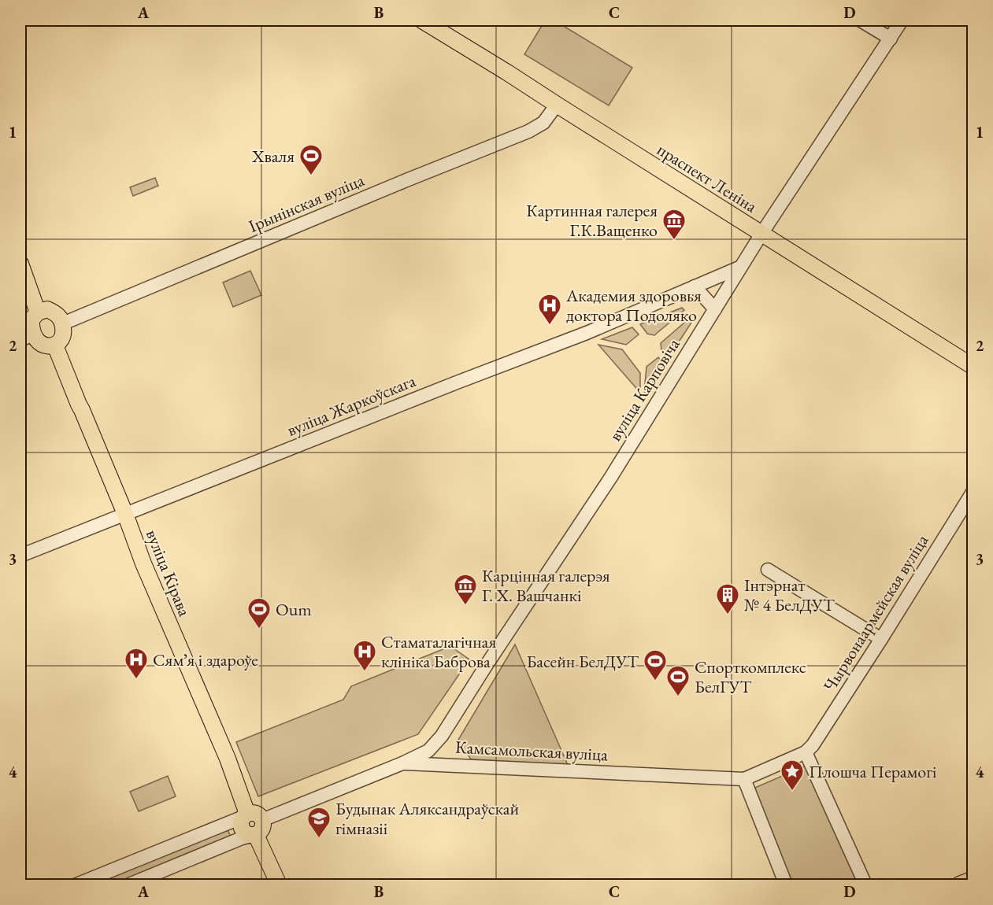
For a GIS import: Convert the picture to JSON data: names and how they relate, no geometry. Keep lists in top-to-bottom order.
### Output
{
  "streets": {
    "main road": ["праспект Леніна", "вуліца Кірава"],
    "street": [
      "Ірынінская вуліца",
      "вуліца Карповіча",
      "вуліца Жаркоўскага",
      "Чырвонаармейская вуліца",
      "Камсамольская вуліца"
    ]
  },
  "crossings": [
    ["праспект Леніна", "Ірынінская вуліца"],
    ["праспект Леніна", "вуліца Карповіча"],
    ["Ірынінская вуліца", "вуліца Кірава"],
    ["вуліца Карповіча", "вуліца Жаркоўскага"],
    ["вуліца Карповіча", "Камсамольская вуліца"],
    ["вуліца Жаркоўскага", "вуліца Кірава"],
    ["вуліца Кірава", "Камсамольская вуліца"],
    ["Чырвонаармейская вуліца", "Камсамольская вуліца"]
  ],
  "places": {
    "sports": [
      "Хваля",
      "Oum",
      "Басейн БелДУТ",
      "Спорткомплекс БелГУТ"
    ],
    "museum": ["Картинная галерея Г.К.Ващенко", "Карцінная галерэя Г. Х. Вашчанкі"],
    "hospital": ["Академия здоровья доктора Подоляко", "Стаматалагічная клініка Баброва", "Сямʼя і здароўе"],
    "building": ["Інтэрнат № 4 БелДУТ"],
    "place": ["Плошча Перамогі"],
    "school or university": ["Будынак Аляксандраўскай гімназіі"]
  },
  "grid": {
    "columns": [
      "A",
      "B",
      "C",
      "D"
    ],
    "rows": [
      "1",
      "2",
      "3",
      "4"
    ]
  }
}
